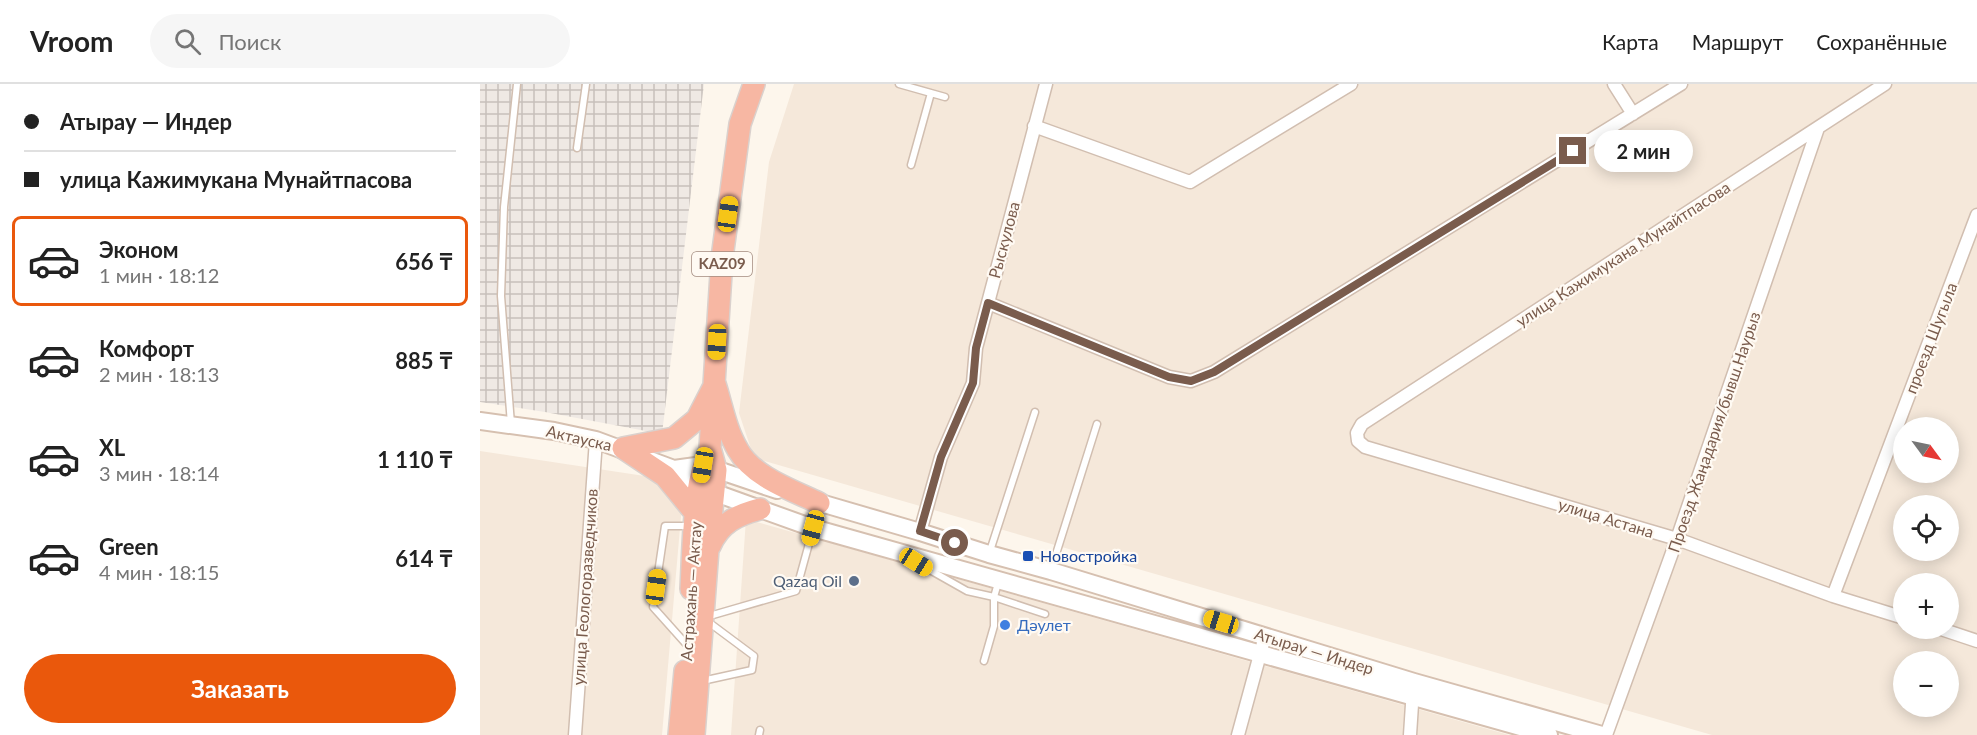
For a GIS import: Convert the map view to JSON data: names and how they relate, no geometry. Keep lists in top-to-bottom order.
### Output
{
  "streets": {
    "highway": ["KAZ09", "Астрахань — Актау"],
    "main road": ["Актауска", "Атырау — Индер"],
    "street": [
      "Рыскулова",
      "улица Кажимукана Мунайтпасова",
      "проезд Шугыла",
      "Проезд Жаңадария/бывш.Наурыз",
      "улица Астана",
      "улица Геологоразведчиков"
    ]
  },
  "crossings": [
    ["Рыскулова", "Атырау — Индер"],
    ["улица Кажимукана Мунайтпасова", "Проезд Жаңадария/бывш.Наурыз"],
    ["улица Кажимукана Мунайтпасова", "улица Астана"],
    ["проезд Шугыла", "улица Астана"],
    ["Проезд Жаңадария/бывш.Наурыз", "улица Астана"],
    ["Проезд Жаңадария/бывш.Наурыз", "Атырау — Индер"],
    ["Актауска", "улица Геологоразведчиков"],
    ["Актауска", "Астрахань — Актау"],
    ["Актауска", "Атырау — Индер"],
    ["Астрахань — Актау", "Атырау — Индер"]
  ],
  "places": {
    "transit": ["Новостройка"],
    "other": ["Qazaq Oil", "Дәулет"]
  },
  "north": "bottom right",
  "page": {
    "header": "Vroom",
    "search": "Поиск",
    "nav": ["Карта", "Маршрут", "Сохранённые"],
    "banner": ["Атырау — Индер", "улица Кажимукана Мунайтпасова"],
    "bubble": "2 мин",
    "list": [
      {
        "name": "Эконом",
        "note": "1 мин · 18:12",
        "value": "656 ₸"
      },
      {
        "name": "Комфорт",
        "note": "2 мин · 18:13",
        "value": "885 ₸"
      },
      {
        "name": "XL",
        "note": "3 мин · 18:14",
        "value": "1 110 ₸"
      },
      {
        "name": "Green",
        "note": "4 мин · 18:15",
        "value": "614 ₸"
      }
    ],
    "map_buttons": ["+", "−"],
    "buttons": "Заказать"
  }
}
